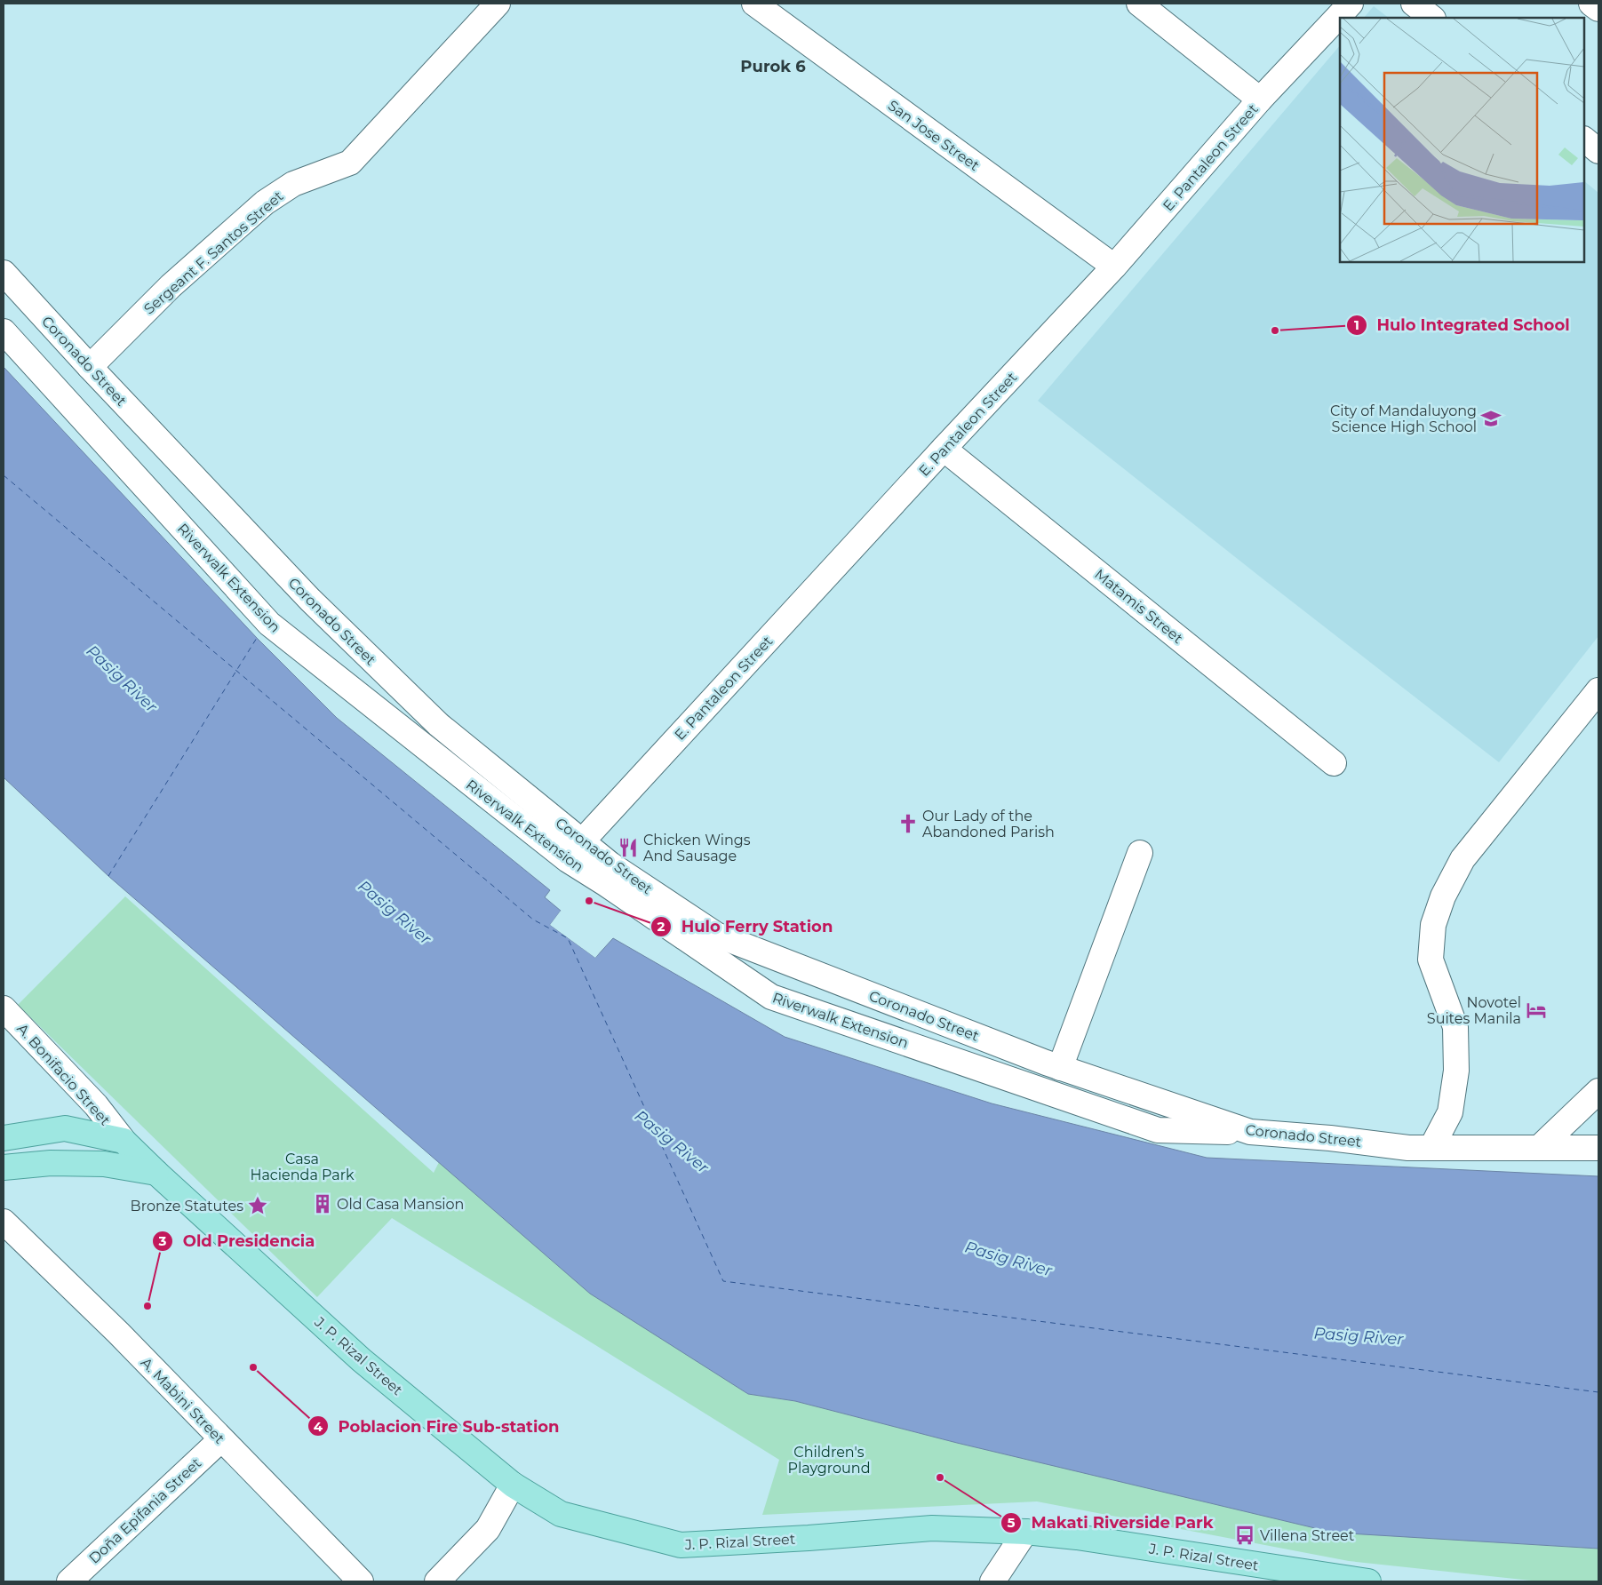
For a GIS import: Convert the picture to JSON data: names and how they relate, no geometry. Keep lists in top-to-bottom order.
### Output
{
  "streets": {
    "main road": ["J. P. Rizal Street"],
    "street": [
      "San Jose Street",
      "E. Pantaleon Street",
      "Sergeant F. Santos Street",
      "Coronado Street",
      "Riverwalk Extension",
      "Matamis Street",
      "A. Bonifacio Street",
      "A. Mabini Street",
      "Doña Epifania Street"
    ]
  },
  "crossings": [
    ["San Jose Street", "E. Pantaleon Street"],
    ["E. Pantaleon Street", "Coronado Street"],
    ["E. Pantaleon Street", "Matamis Street"],
    ["Sergeant F. Santos Street", "Coronado Street"],
    ["Coronado Street", "Riverwalk Extension"],
    ["A. Bonifacio Street", "J. P. Rizal Street"],
    ["A. Mabini Street", "Doña Epifania Street"]
  ],
  "districts": ["Purok 6"],
  "water": ["Pasig River"],
  "parks": ["Casa Hacienda Park", "Children's Playground"],
  "places": {
    "other": [
      "Hulo Integrated School",
      "Hulo Ferry Station",
      "Old Presidencia",
      "Poblacion Fire Sub-station",
      "Makati Riverside Park"
    ],
    "school or university": ["City of Mandaluyong Science High School"],
    "church": ["Our Lady of the Abandoned Parish"],
    "restaurant": ["Chicken Wings And Sausage"],
    "hotel": ["Novotel Suites Manila"],
    "building": ["Old Casa Mansion"],
    "place": ["Bronze Statutes"],
    "bus stop": ["Villena Street"]
  }
}
